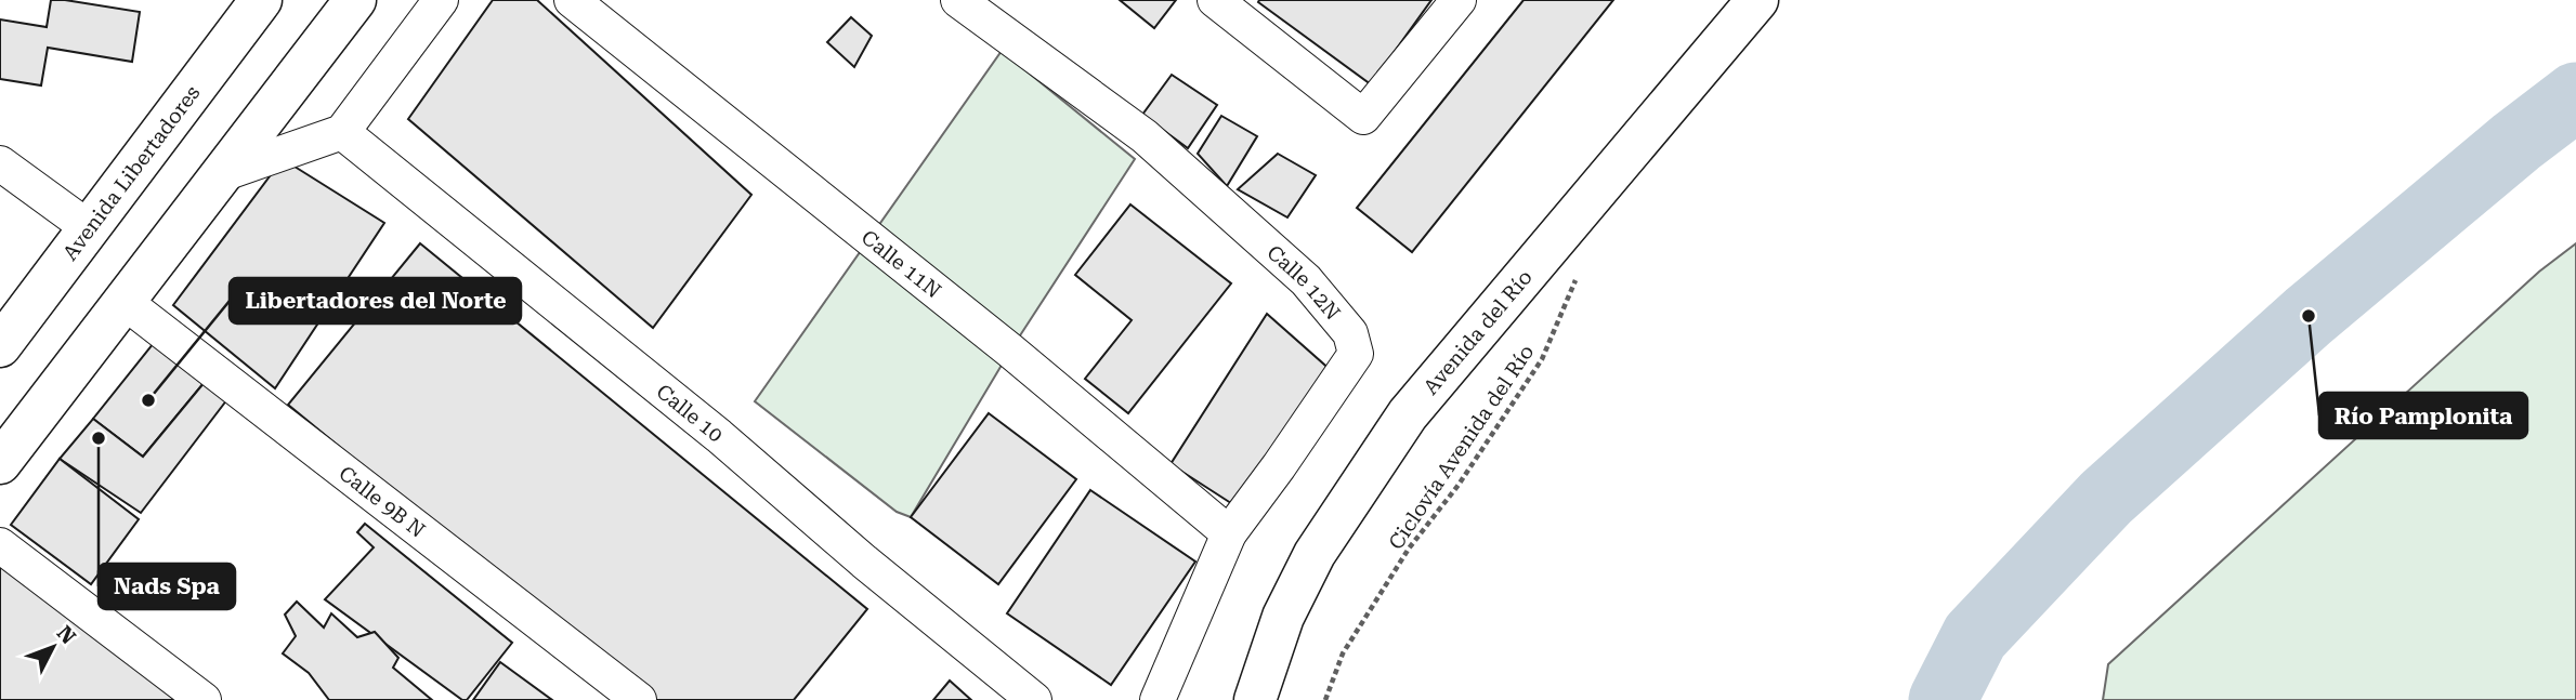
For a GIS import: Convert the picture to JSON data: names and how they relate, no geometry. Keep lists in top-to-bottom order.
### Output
{
  "streets": {
    "main road": ["Avenida Libertadores", "Avenida del Río"],
    "street": [
      "Calle 11N",
      "Calle 12N",
      "Calle 10",
      "Calle 9B N"
    ],
    "path": ["Ciclovía Avenida del Río"]
  },
  "crossings": [
    ["Calle 11N", "Calle 12N"]
  ],
  "places": ["Río Pamplonita", "Libertadores del Norte", "Nads Spa"],
  "north": "top right"
}
